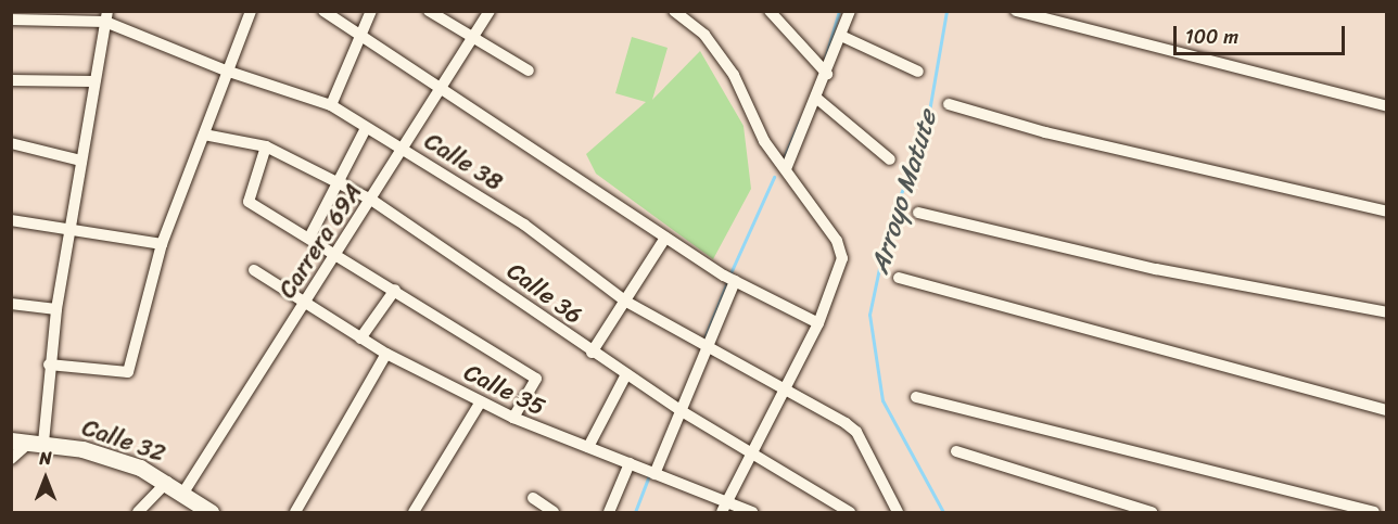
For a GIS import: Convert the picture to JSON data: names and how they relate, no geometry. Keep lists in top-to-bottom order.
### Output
{
  "streets": {
    "street": [
      "Calle 38",
      "Carrera 69A",
      "Calle 36",
      "Calle 35",
      "Calle 32"
    ]
  },
  "crossings": [
    ["Calle 38", "Carrera 69A"],
    ["Carrera 69A", "Calle 36"],
    ["Carrera 69A", "Calle 35"],
    ["Carrera 69A", "Calle 32"]
  ],
  "water": ["Arroyo Matute"],
  "scale_bar": "100 m",
  "north": "top"
}
